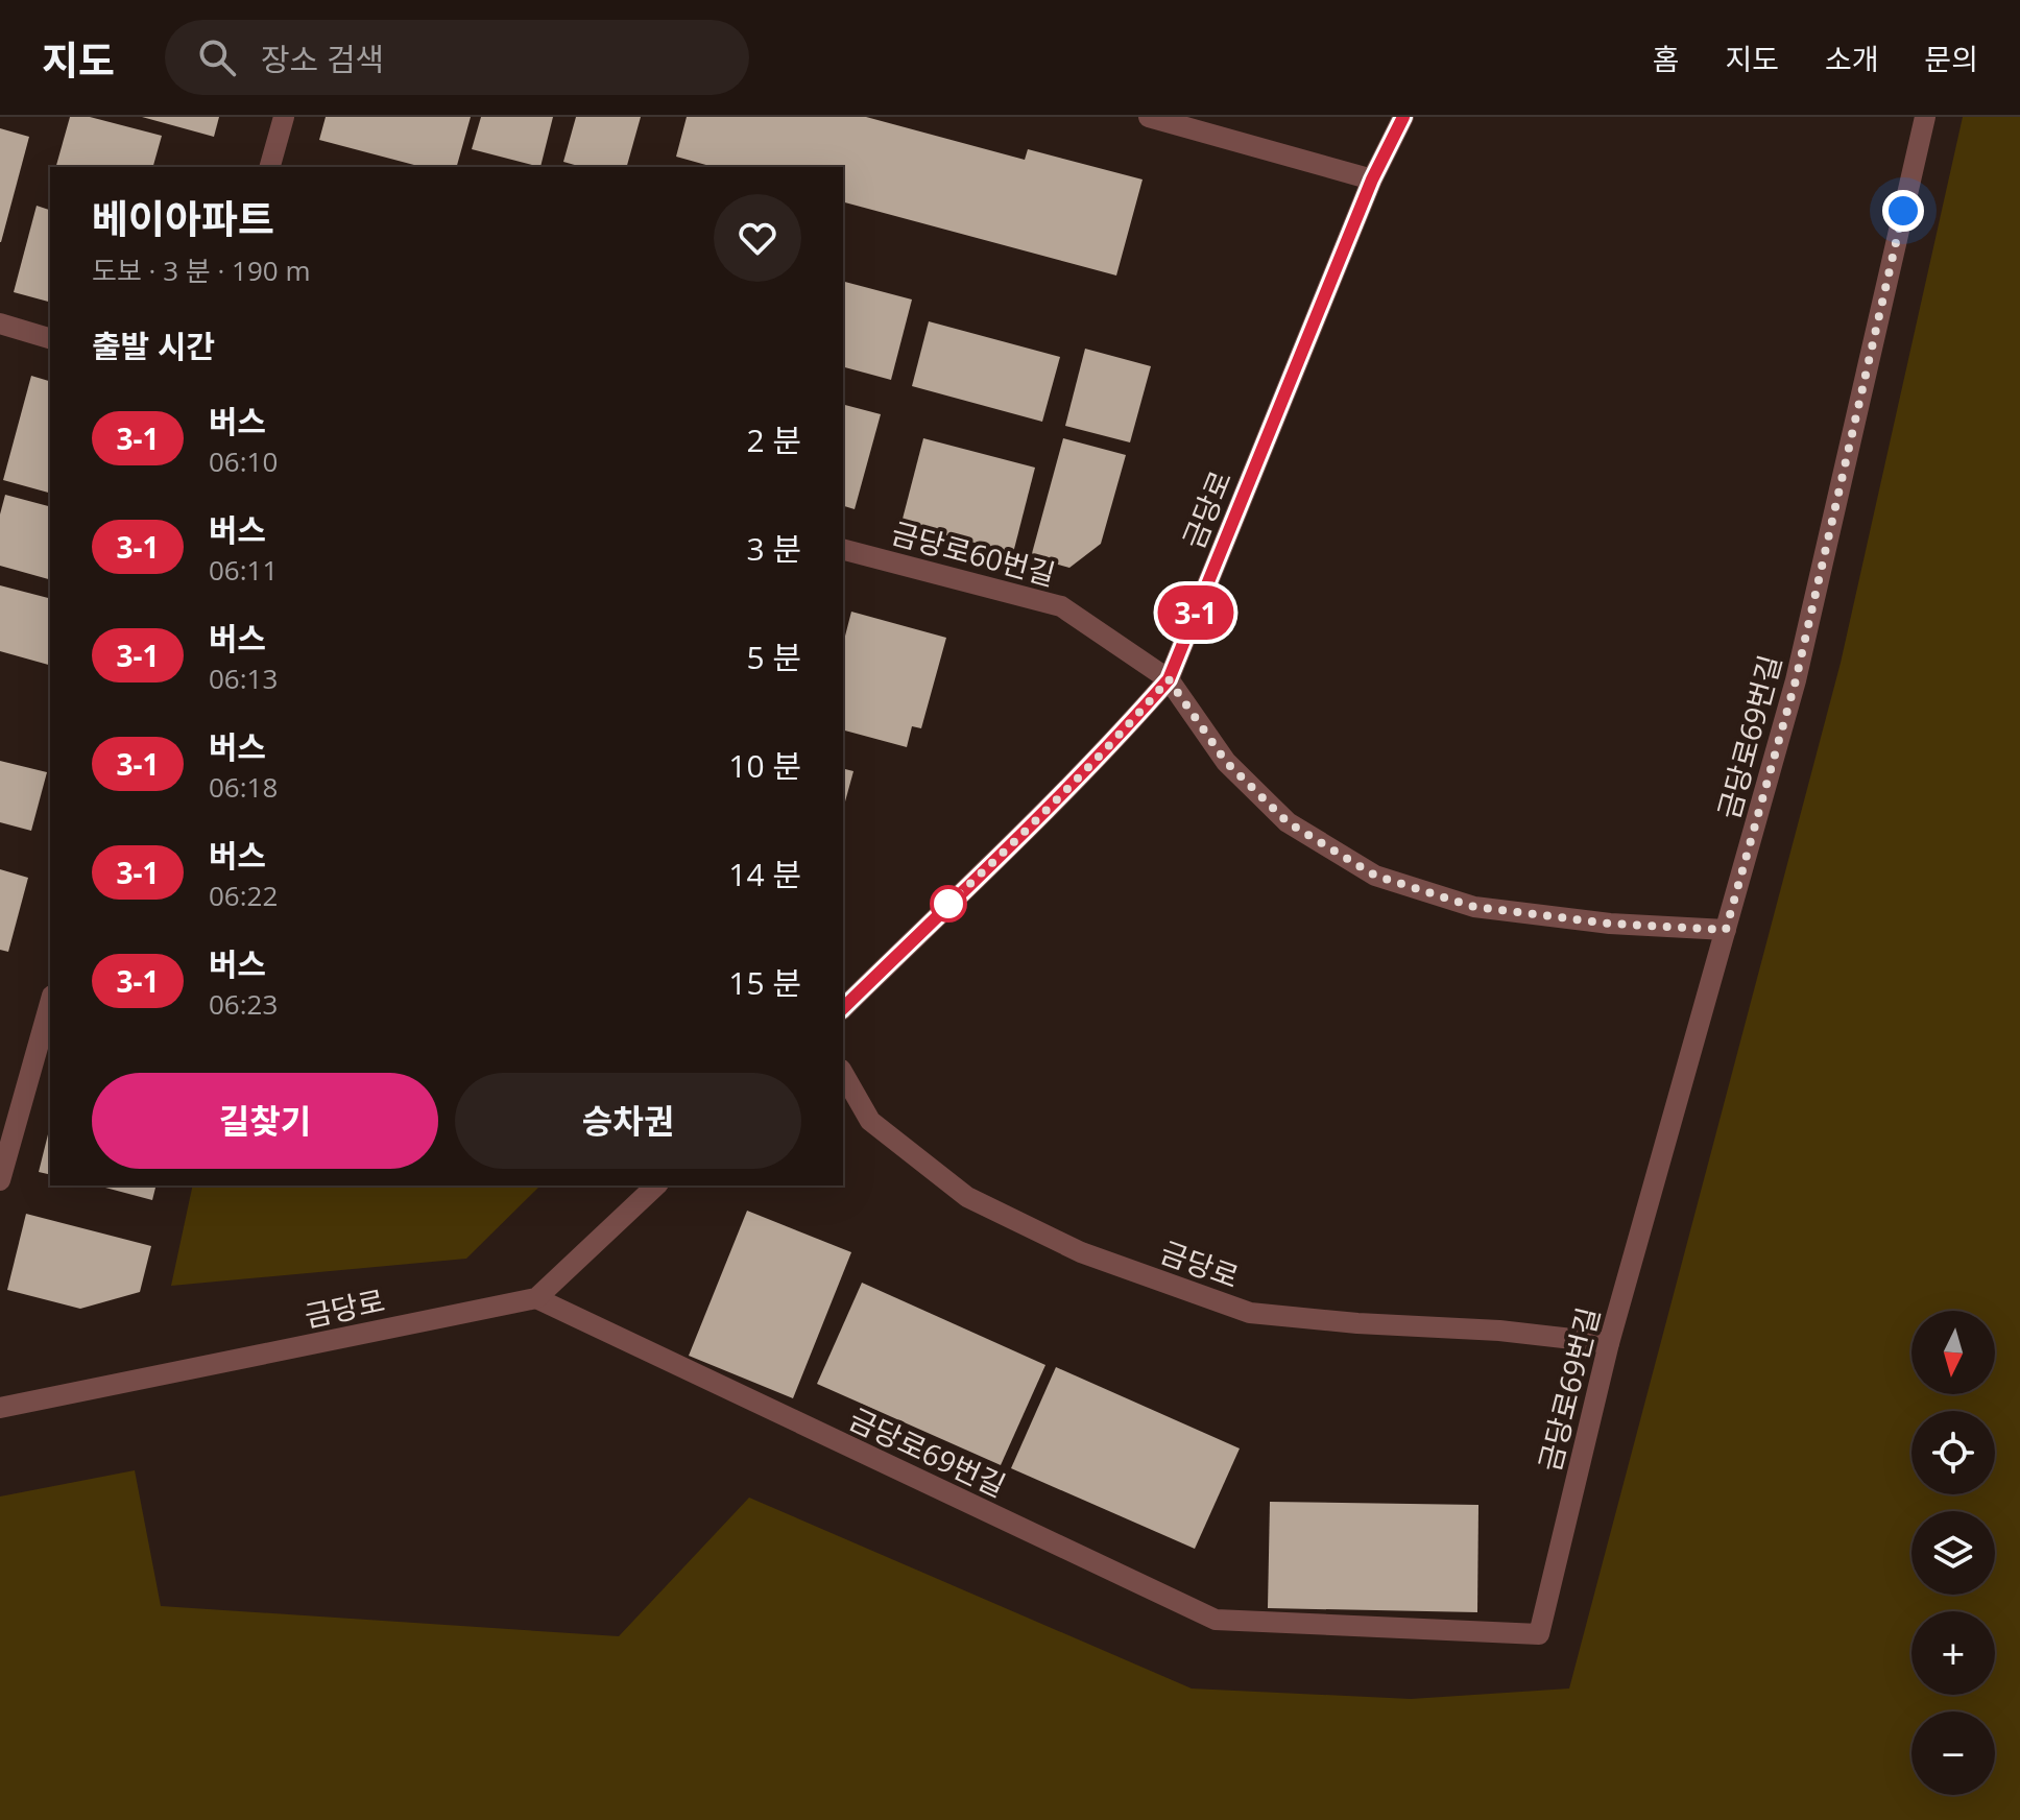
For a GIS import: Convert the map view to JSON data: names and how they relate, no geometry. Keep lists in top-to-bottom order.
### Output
{
  "streets": {
    "street": ["금당로", "금당로60번길", "금당로69번길"]
  },
  "crossings": [
    ["금당로", "금당로60번길"],
    ["금당로", "금당로69번길"]
  ],
  "lines": ["bus line 3-1"],
  "north": "bottom",
  "page": {
    "header": "지도",
    "search": "장소 검색",
    "nav": [
      "홈",
      "지도",
      "소개",
      "문의"
    ],
    "on_map": "3-1",
    "heading": [
      ["베이아파트", "도보 · 3 분 · 190 m"],
      "출발 시간"
    ],
    "list": [
      {
        "mark": "3-1",
        "name": "버스",
        "note": "06:10",
        "value": "2 분"
      },
      {
        "mark": "3-1",
        "name": "버스",
        "note": "06:11",
        "value": "3 분"
      },
      {
        "mark": "3-1",
        "name": "버스",
        "note": "06:13",
        "value": "5 분"
      },
      {
        "mark": "3-1",
        "name": "버스",
        "note": "06:18",
        "value": "10 분"
      },
      {
        "mark": "3-1",
        "name": "버스",
        "note": "06:22",
        "value": "14 분"
      },
      {
        "mark": "3-1",
        "name": "버스",
        "note": "06:23",
        "value": "15 분"
      }
    ],
    "buttons": ["길찾기", "승차권"],
    "map_buttons": ["+", "−"]
  }
}
